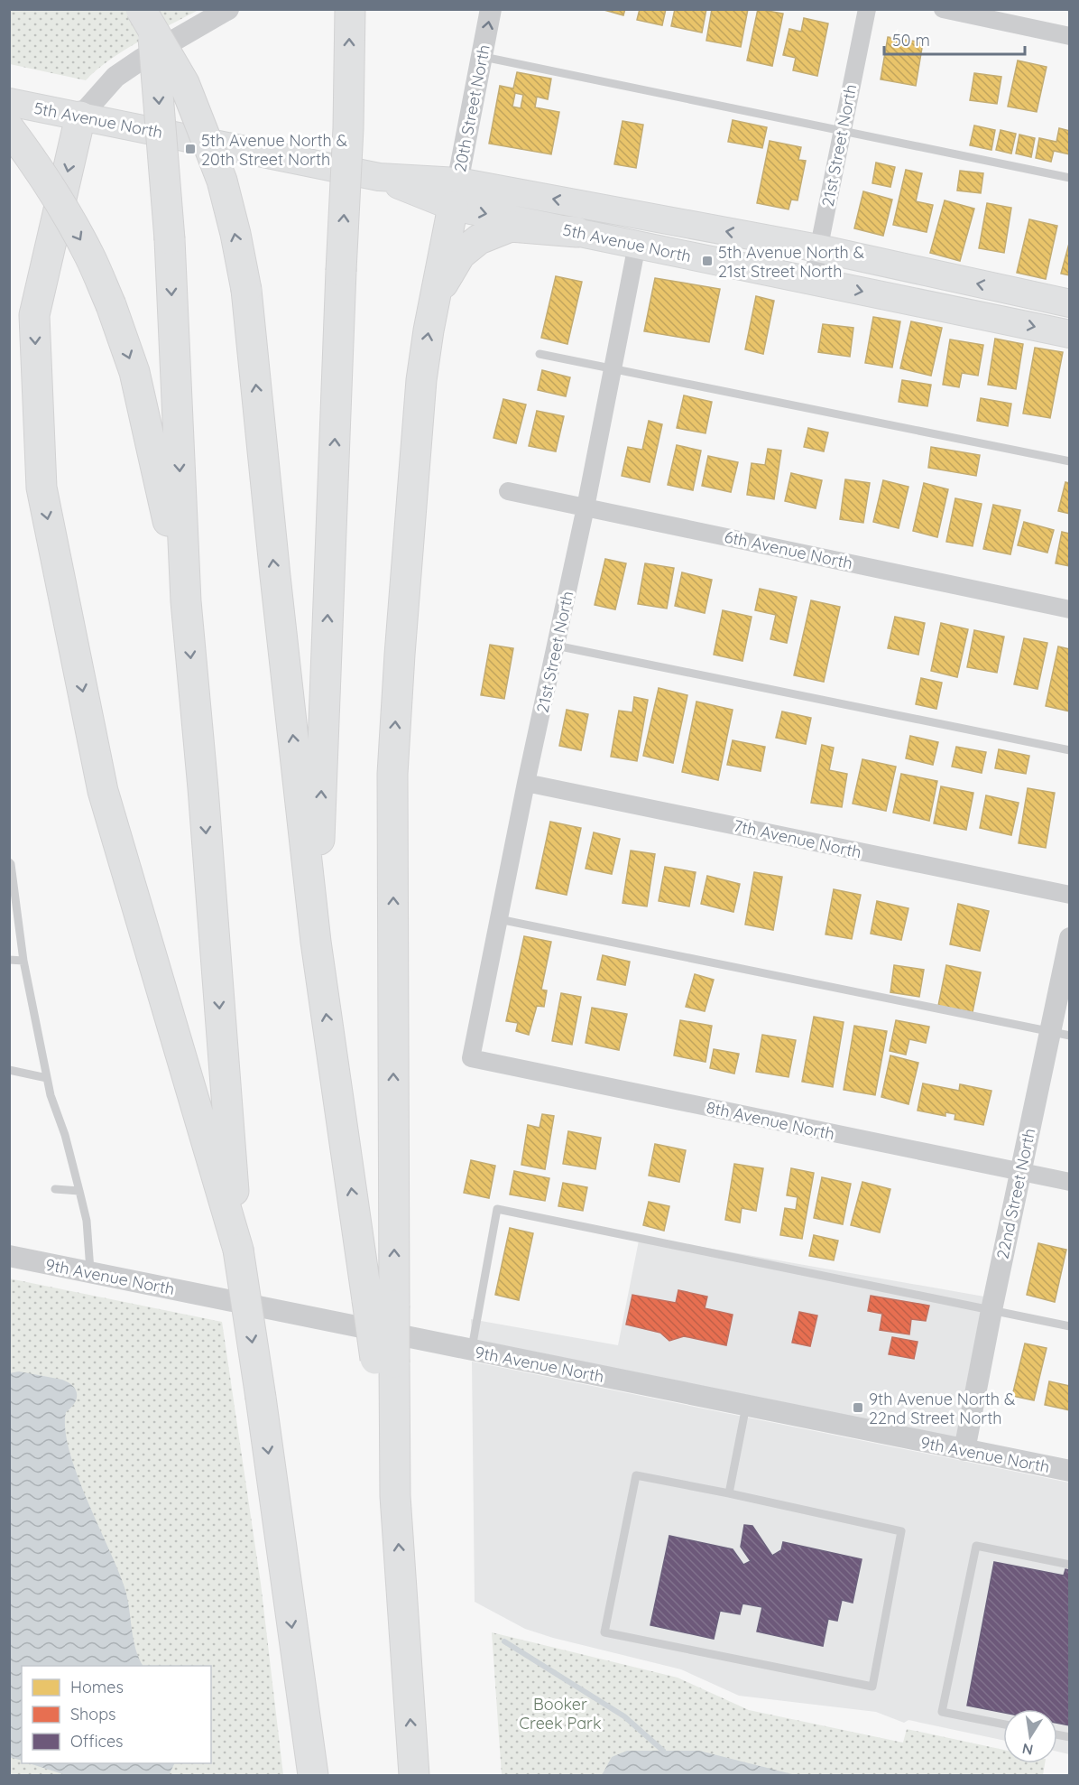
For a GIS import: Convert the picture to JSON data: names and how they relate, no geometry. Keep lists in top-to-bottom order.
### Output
{
  "streets": {
    "main road": ["5th Avenue North"],
    "street": [
      "20th Street North",
      "21st Street North",
      "6th Avenue North",
      "7th Avenue North",
      "8th Avenue North",
      "22nd Street North",
      "9th Avenue North"
    ]
  },
  "crossings": [
    ["20th Street North", "5th Avenue North"],
    ["5th Avenue North", "21st Street North"],
    ["21st Street North", "6th Avenue North"],
    ["21st Street North", "7th Avenue North"],
    ["21st Street North", "8th Avenue North"],
    ["8th Avenue North", "22nd Street North"],
    ["22nd Street North", "9th Avenue North"]
  ],
  "parks": ["Booker Creek Park"],
  "places": {
    "transit": ["5th Avenue North & 20th Street North", "5th Avenue North & 21st Street North", "9th Avenue North & 22nd Street North"]
  },
  "legend": ["Homes", "Shops", "Offices"],
  "scale_bar": "50 m",
  "north": "bottom"
}
